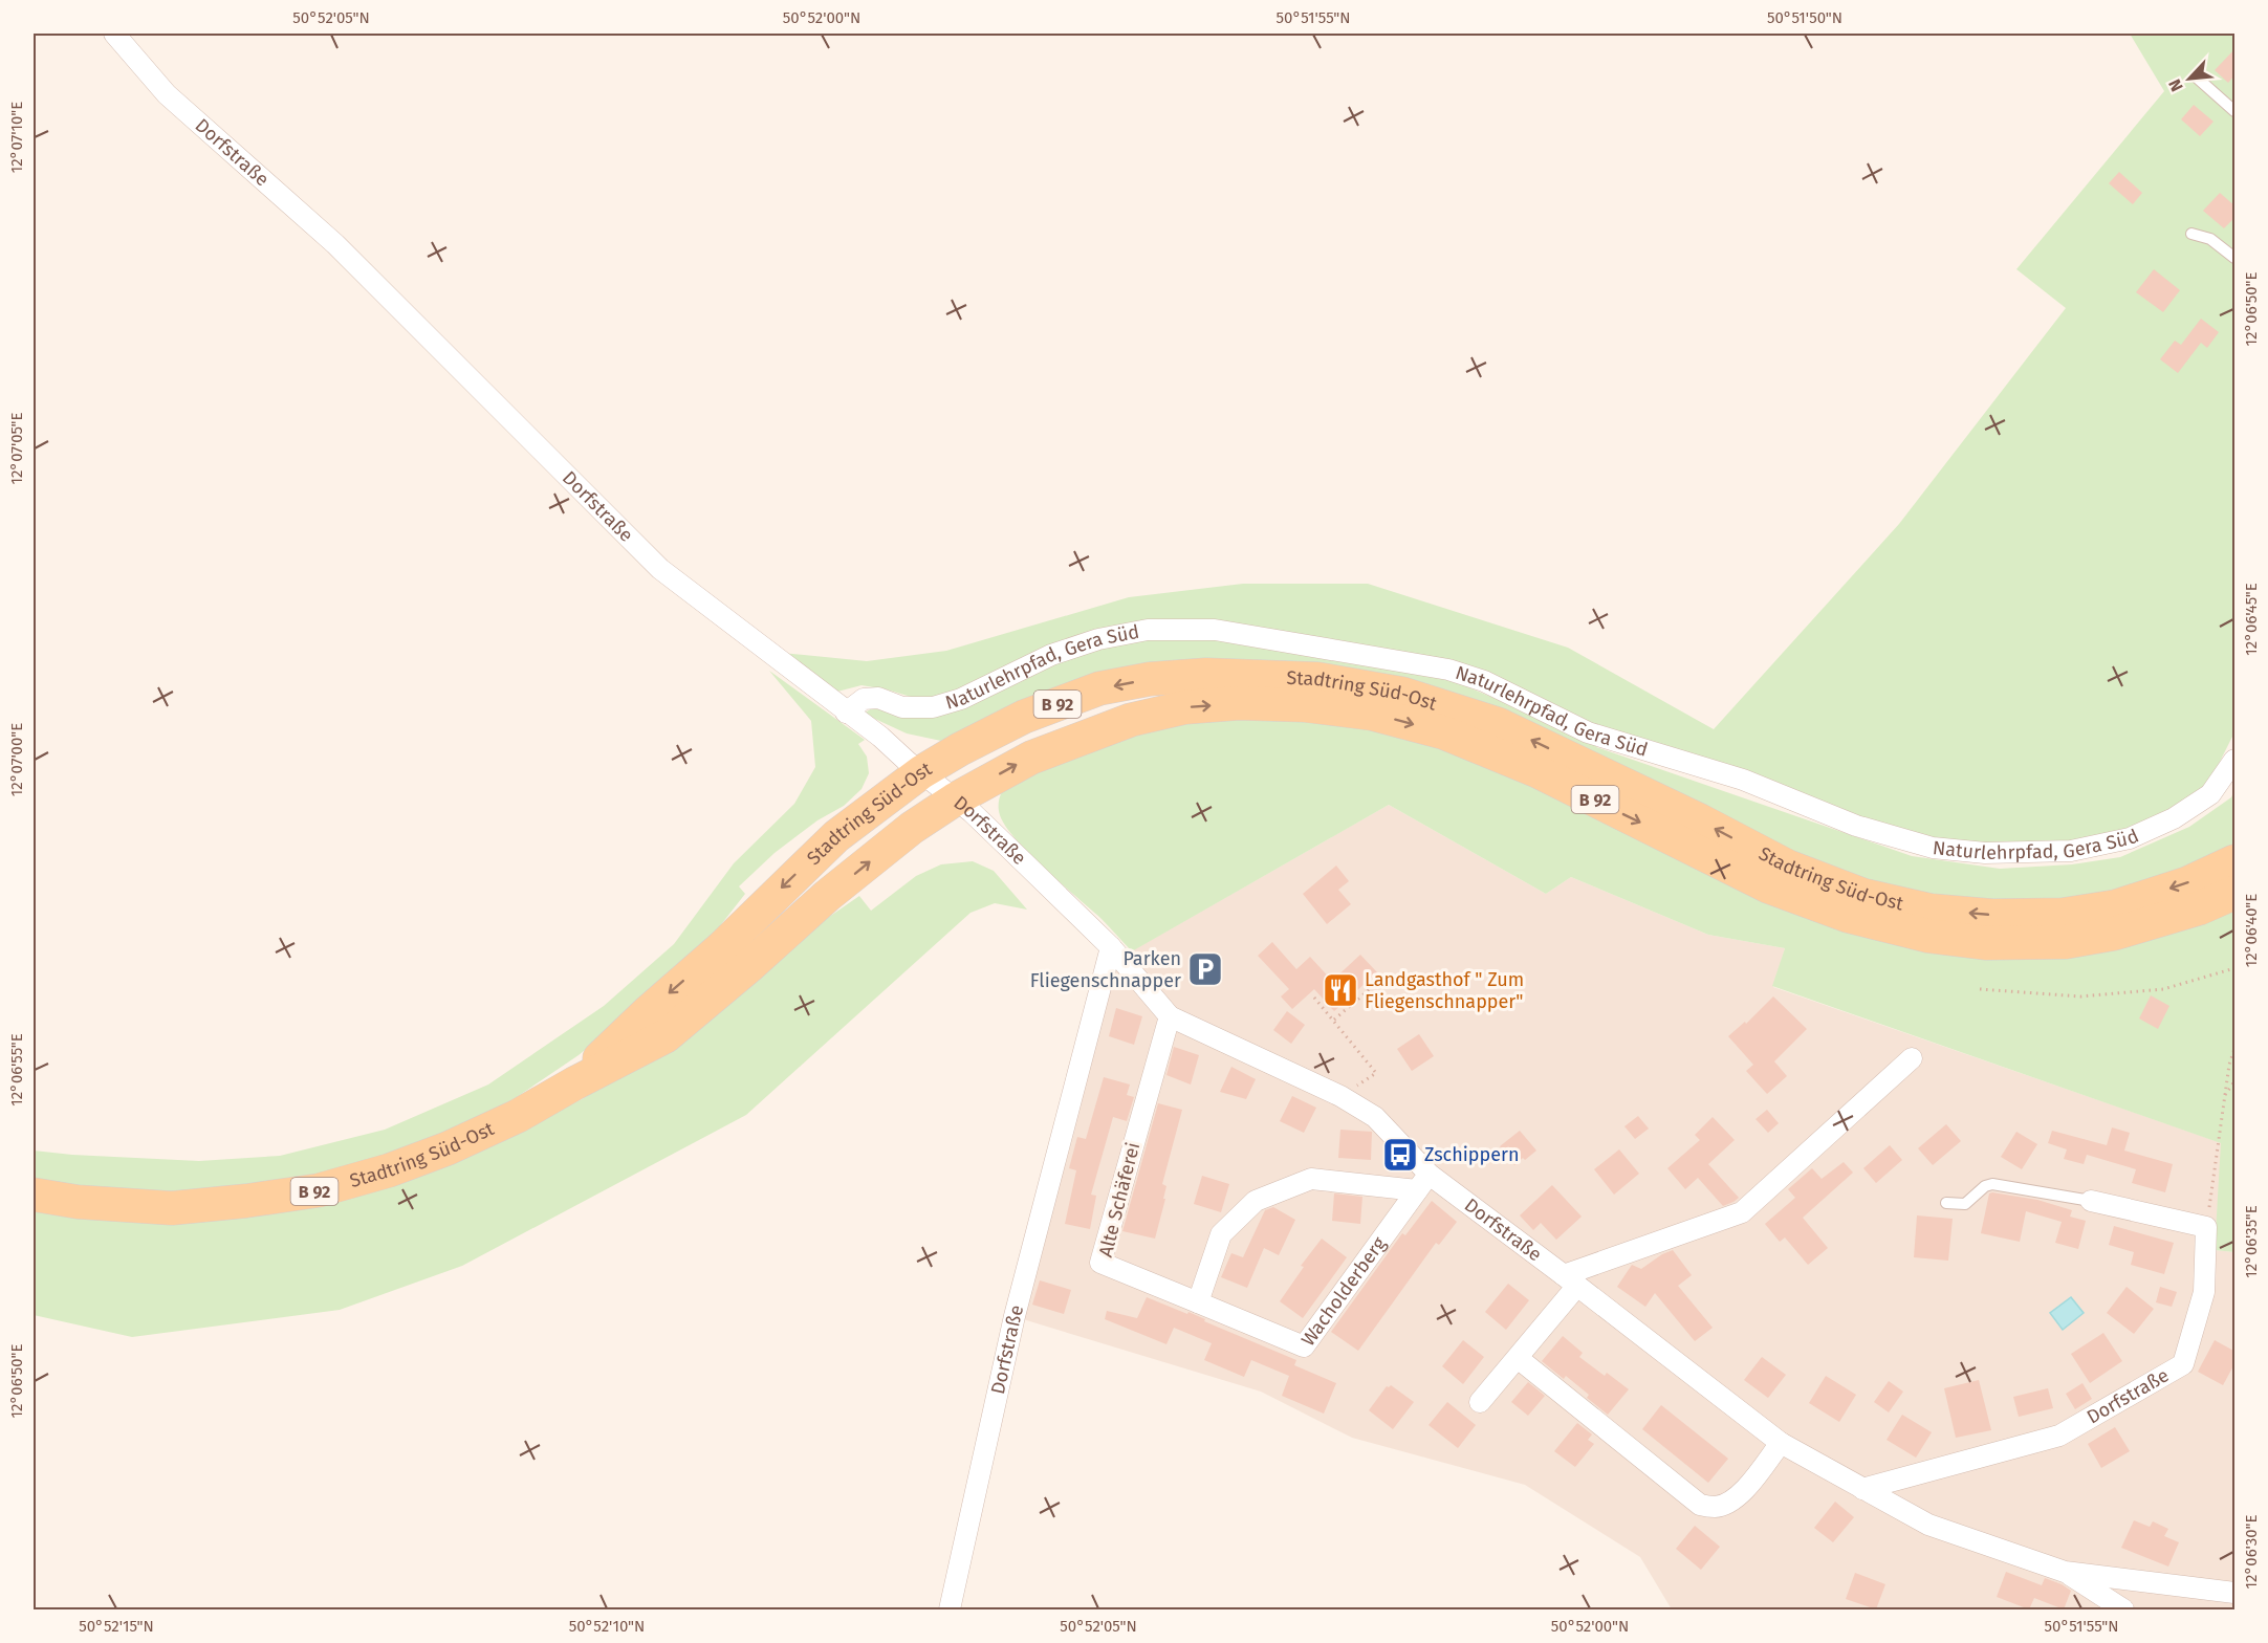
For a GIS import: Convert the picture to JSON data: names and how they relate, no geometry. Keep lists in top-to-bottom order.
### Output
{
  "streets": {
    "main road": ["Stadtring Süd-Ost", "B 92"],
    "street": [
      "Dorfstraße",
      "Naturlehrpfad, Gera Süd",
      "Alte Schäferei",
      "Wacholderberg"
    ]
  },
  "crossings": [
    ["Dorfstraße", "Naturlehrpfad, Gera Süd"],
    ["Dorfstraße", "Stadtring Süd-Ost"],
    ["Dorfstraße", "Alte Schäferei"],
    ["Dorfstraße", "Wacholderberg"],
    ["Alte Schäferei", "Wacholderberg"]
  ],
  "places": {
    "parking": ["Parken Fliegenschnapper"],
    "restaurant": ["Landgasthof \" Zum Fliegenschnapper\""],
    "bus stop": ["Zschippern"]
  },
  "north": "bottom left",
  "coordinates": [
    "50°52'05\"N",
    "50°52'00\"N",
    "50°51'55\"N",
    "50°51'50\"N",
    "12°07'10\"E",
    "12°06'50\"E",
    "12°07'05\"E",
    "12°06'45\"E",
    "12°07'00\"E",
    "12°06'40\"E",
    "12°06'55\"E",
    "12°06'35\"E",
    "12°06'30\"E",
    "50°52'15\"N",
    "50°52'10\"N"
  ]
}
